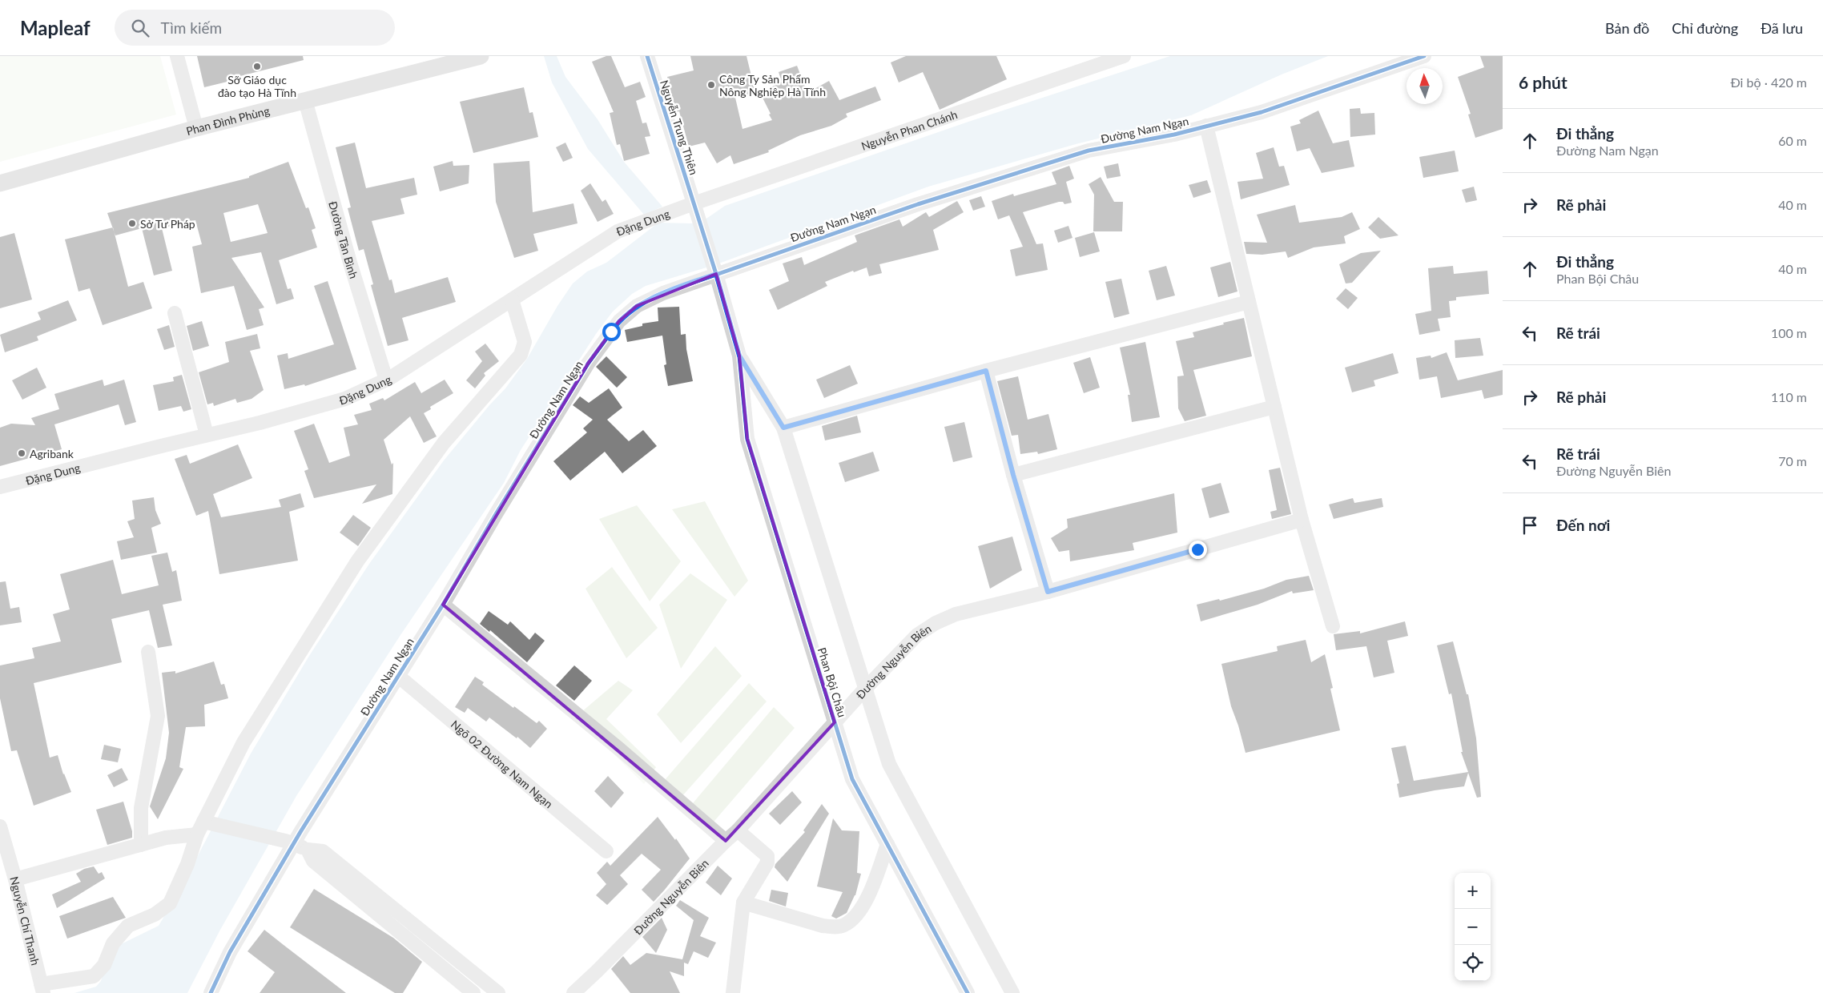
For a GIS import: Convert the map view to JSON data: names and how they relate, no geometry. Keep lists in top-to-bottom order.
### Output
{
  "streets": {
    "main road": ["Phan Đình Phùng"],
    "street": [
      "Nguyễn Trung Thiên",
      "Nguyễn Phan Chánh",
      "Đường Nam Ngạn",
      "Đặng Dung",
      "Đường Tân Bình",
      "Đường Nguyễn Biên",
      "Phan Bội Châu",
      "Ngõ 02 Đường Nam Ngạn",
      "Nguyễn Chí Thanh"
    ]
  },
  "crossings": [
    ["Phan Đình Phùng", "Đường Tân Bình"],
    ["Nguyễn Trung Thiên", "Nguyễn Phan Chánh"],
    ["Nguyễn Trung Thiên", "Đường Nam Ngạn"],
    ["Nguyễn Trung Thiên", "Đặng Dung"],
    ["Nguyễn Trung Thiên", "Phan Bội Châu"],
    ["Nguyễn Phan Chánh", "Đặng Dung"],
    ["Đường Nam Ngạn", "Ngõ 02 Đường Nam Ngạn"],
    ["Đặng Dung", "Đường Tân Bình"],
    ["Đường Nguyễn Biên", "Phan Bội Châu"]
  ],
  "places": [
    "Sỡ Giáo dục đào tạo Hà Tĩnh",
    "Công Ty Sản Phẩm Nông Nghiệp Hà Tĩnh",
    "Sở Tư Pháp",
    "Agribank"
  ],
  "north": "top",
  "page": {
    "header": "Mapleaf",
    "search": "Tìm kiếm",
    "nav": ["Bản đồ", "Chỉ đường", "Đã lưu"],
    "heading": ["6 phút", "Đi bộ · 420 m"],
    "list": [
      ["Đi thẳng", "Đường Nam Ngạn", "60 m"],
      ["Rẽ phải", "40 m"],
      ["Đi thẳng", "Phan Bội Châu", "40 m"],
      ["Rẽ trái", "100 m"],
      ["Rẽ phải", "110 m"],
      ["Rẽ trái", "Đường Nguyễn Biên", "70 m"],
      "Đến nơi"
    ],
    "map_buttons": ["+", "−"]
  }
}
